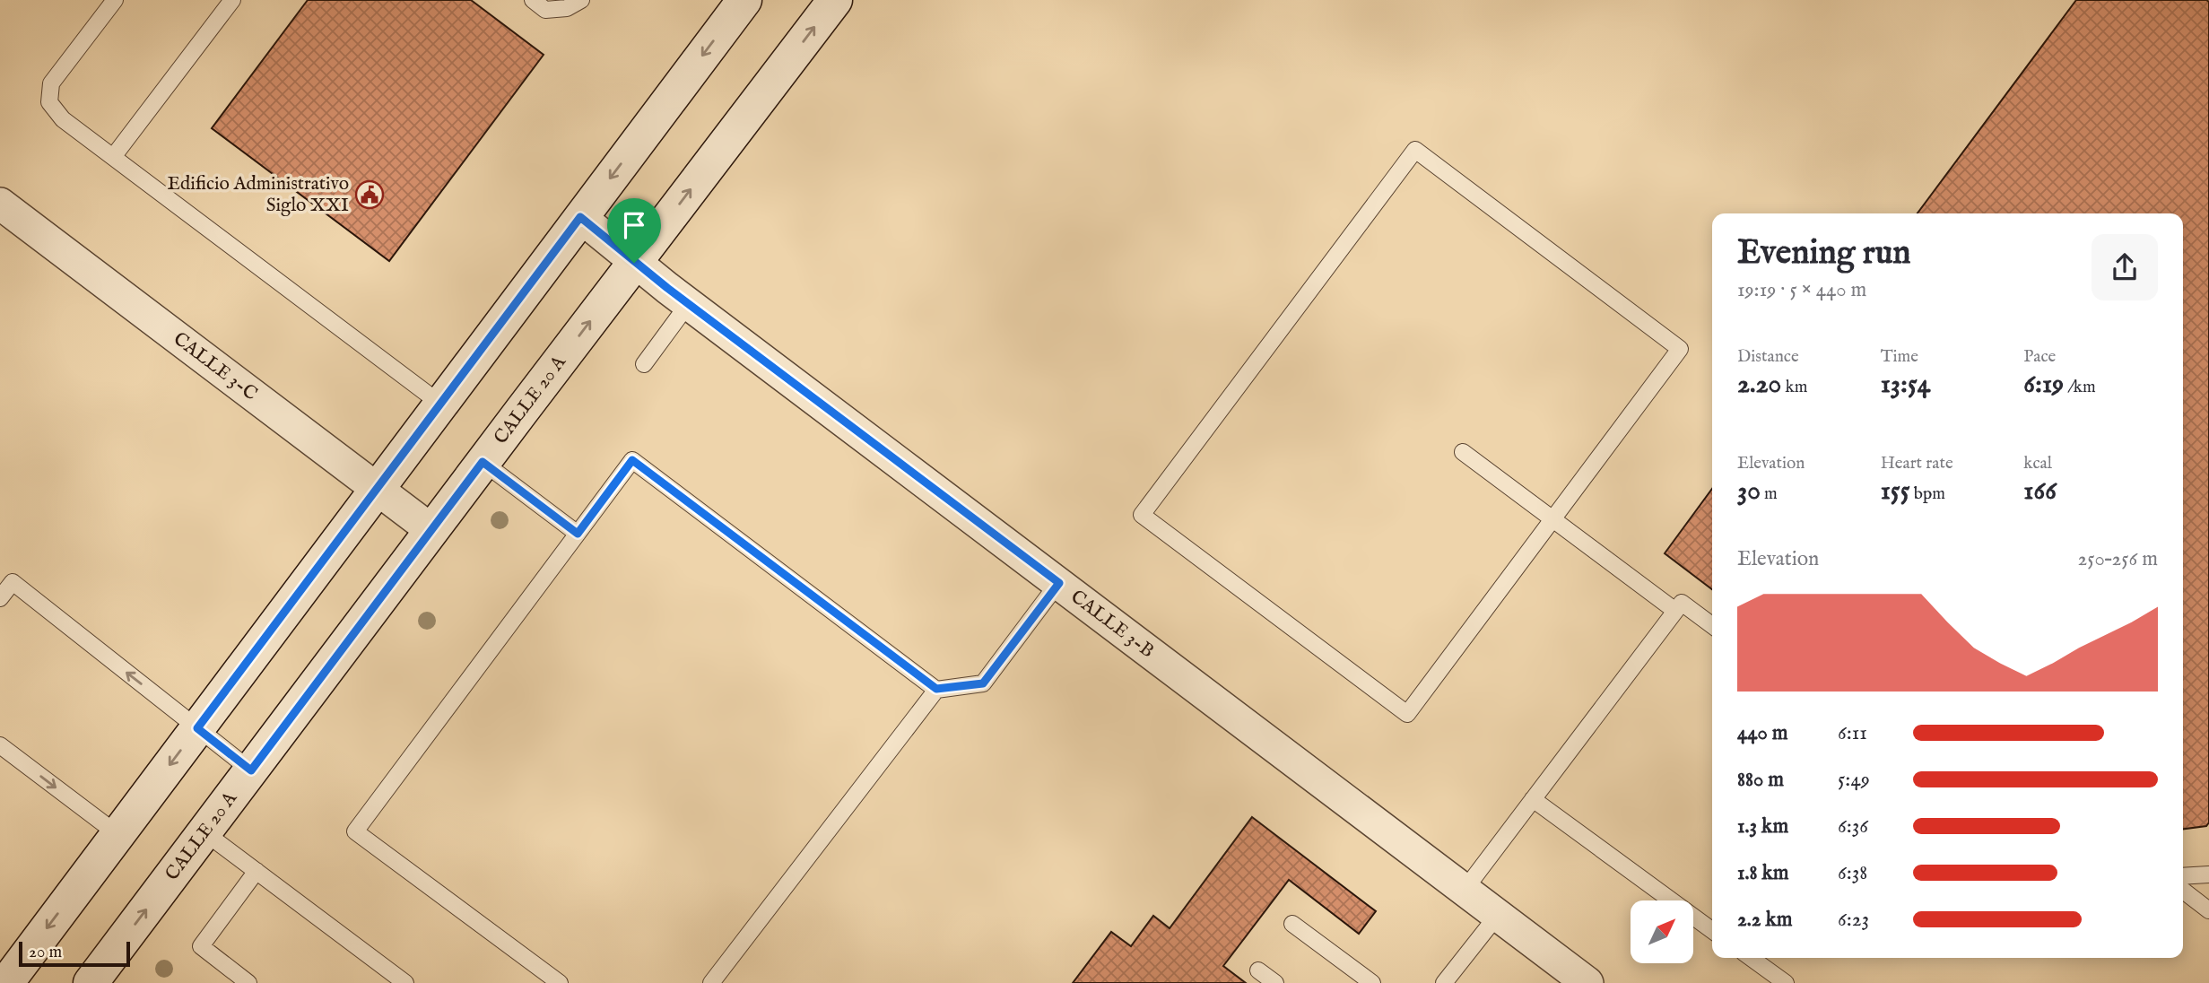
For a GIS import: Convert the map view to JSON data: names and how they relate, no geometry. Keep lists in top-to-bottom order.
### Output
{
  "streets": {
    "street": ["CALLE 3-C", "CALLE 20 A", "CALLE 3-B"]
  },
  "crossings": [
    ["CALLE 3-C", "CALLE 20 A"],
    ["CALLE 20 A", "CALLE 3-B"]
  ],
  "places": {
    "public building": ["Edificio Administrativo Siglo XXI"]
  },
  "scale_bar": "20 m",
  "north": "top right",
  "page": {
    "heading": ["Evening run", "19:19 · 5 × 440 m"],
    "stats": [
      ["Distance", "2.20 km"],
      ["Time", "13:54"],
      ["Pace", "6:19 /km"],
      ["Elevation", "30 m"],
      ["Heart rate", "155 bpm"],
      ["kcal", "166"]
    ],
    "chart": ["Elevation", "250–256 m"],
    "list": [
      {
        "name": "440 m",
        "note": "6:11"
      },
      {
        "name": "880 m",
        "note": "5:49"
      },
      {
        "name": "1.3 km",
        "note": "6:36"
      },
      {
        "name": "1.8 km",
        "note": "6:38"
      },
      {
        "name": "2.2 km",
        "note": "6:23"
      }
    ],
    "scale": "20 m"
  }
}
